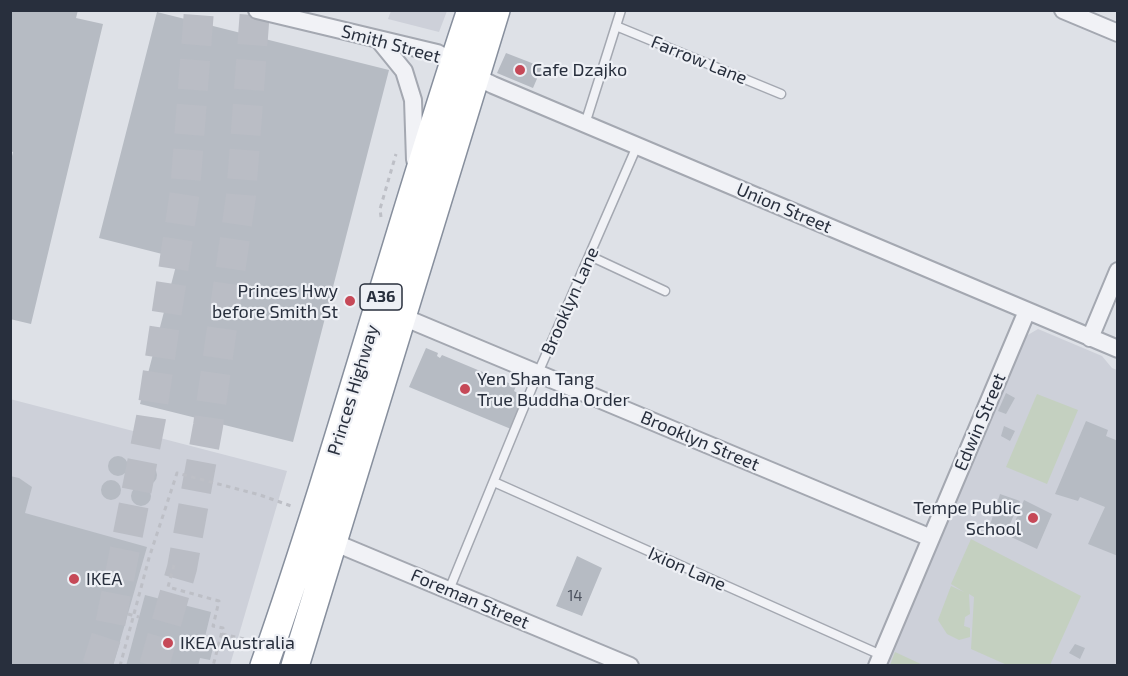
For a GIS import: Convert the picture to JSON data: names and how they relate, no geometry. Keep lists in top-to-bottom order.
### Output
{
  "streets": {
    "highway": ["A36", "Princes Highway"],
    "street": [
      "Smith Street",
      "Union Street",
      "Edwin Street",
      "Brooklyn Street",
      "Foreman Street"
    ],
    "lane": ["Farrow Lane", "Brooklyn Lane", "Ixion Lane"]
  },
  "crossings": [
    ["Smith Street", "Union Street"],
    ["Smith Street", "Princes Highway"],
    ["Union Street", "Brooklyn Lane"],
    ["Union Street", "Princes Highway"],
    ["Union Street", "Edwin Street"],
    ["Brooklyn Lane", "Brooklyn Street"],
    ["Brooklyn Lane", "Ixion Lane"],
    ["Brooklyn Lane", "Foreman Street"],
    ["Princes Highway", "Brooklyn Street"],
    ["Princes Highway", "Foreman Street"],
    ["Edwin Street", "Brooklyn Street"],
    ["Edwin Street", "Ixion Lane"]
  ],
  "places": [
    "Cafe Dzajko",
    "Princes Hwy before Smith St",
    "Yen Shan Tang True Buddha Order",
    "Tempe Public School",
    "IKEA",
    "IKEA Australia"
  ],
  "house_numbers": ["14"]
}
